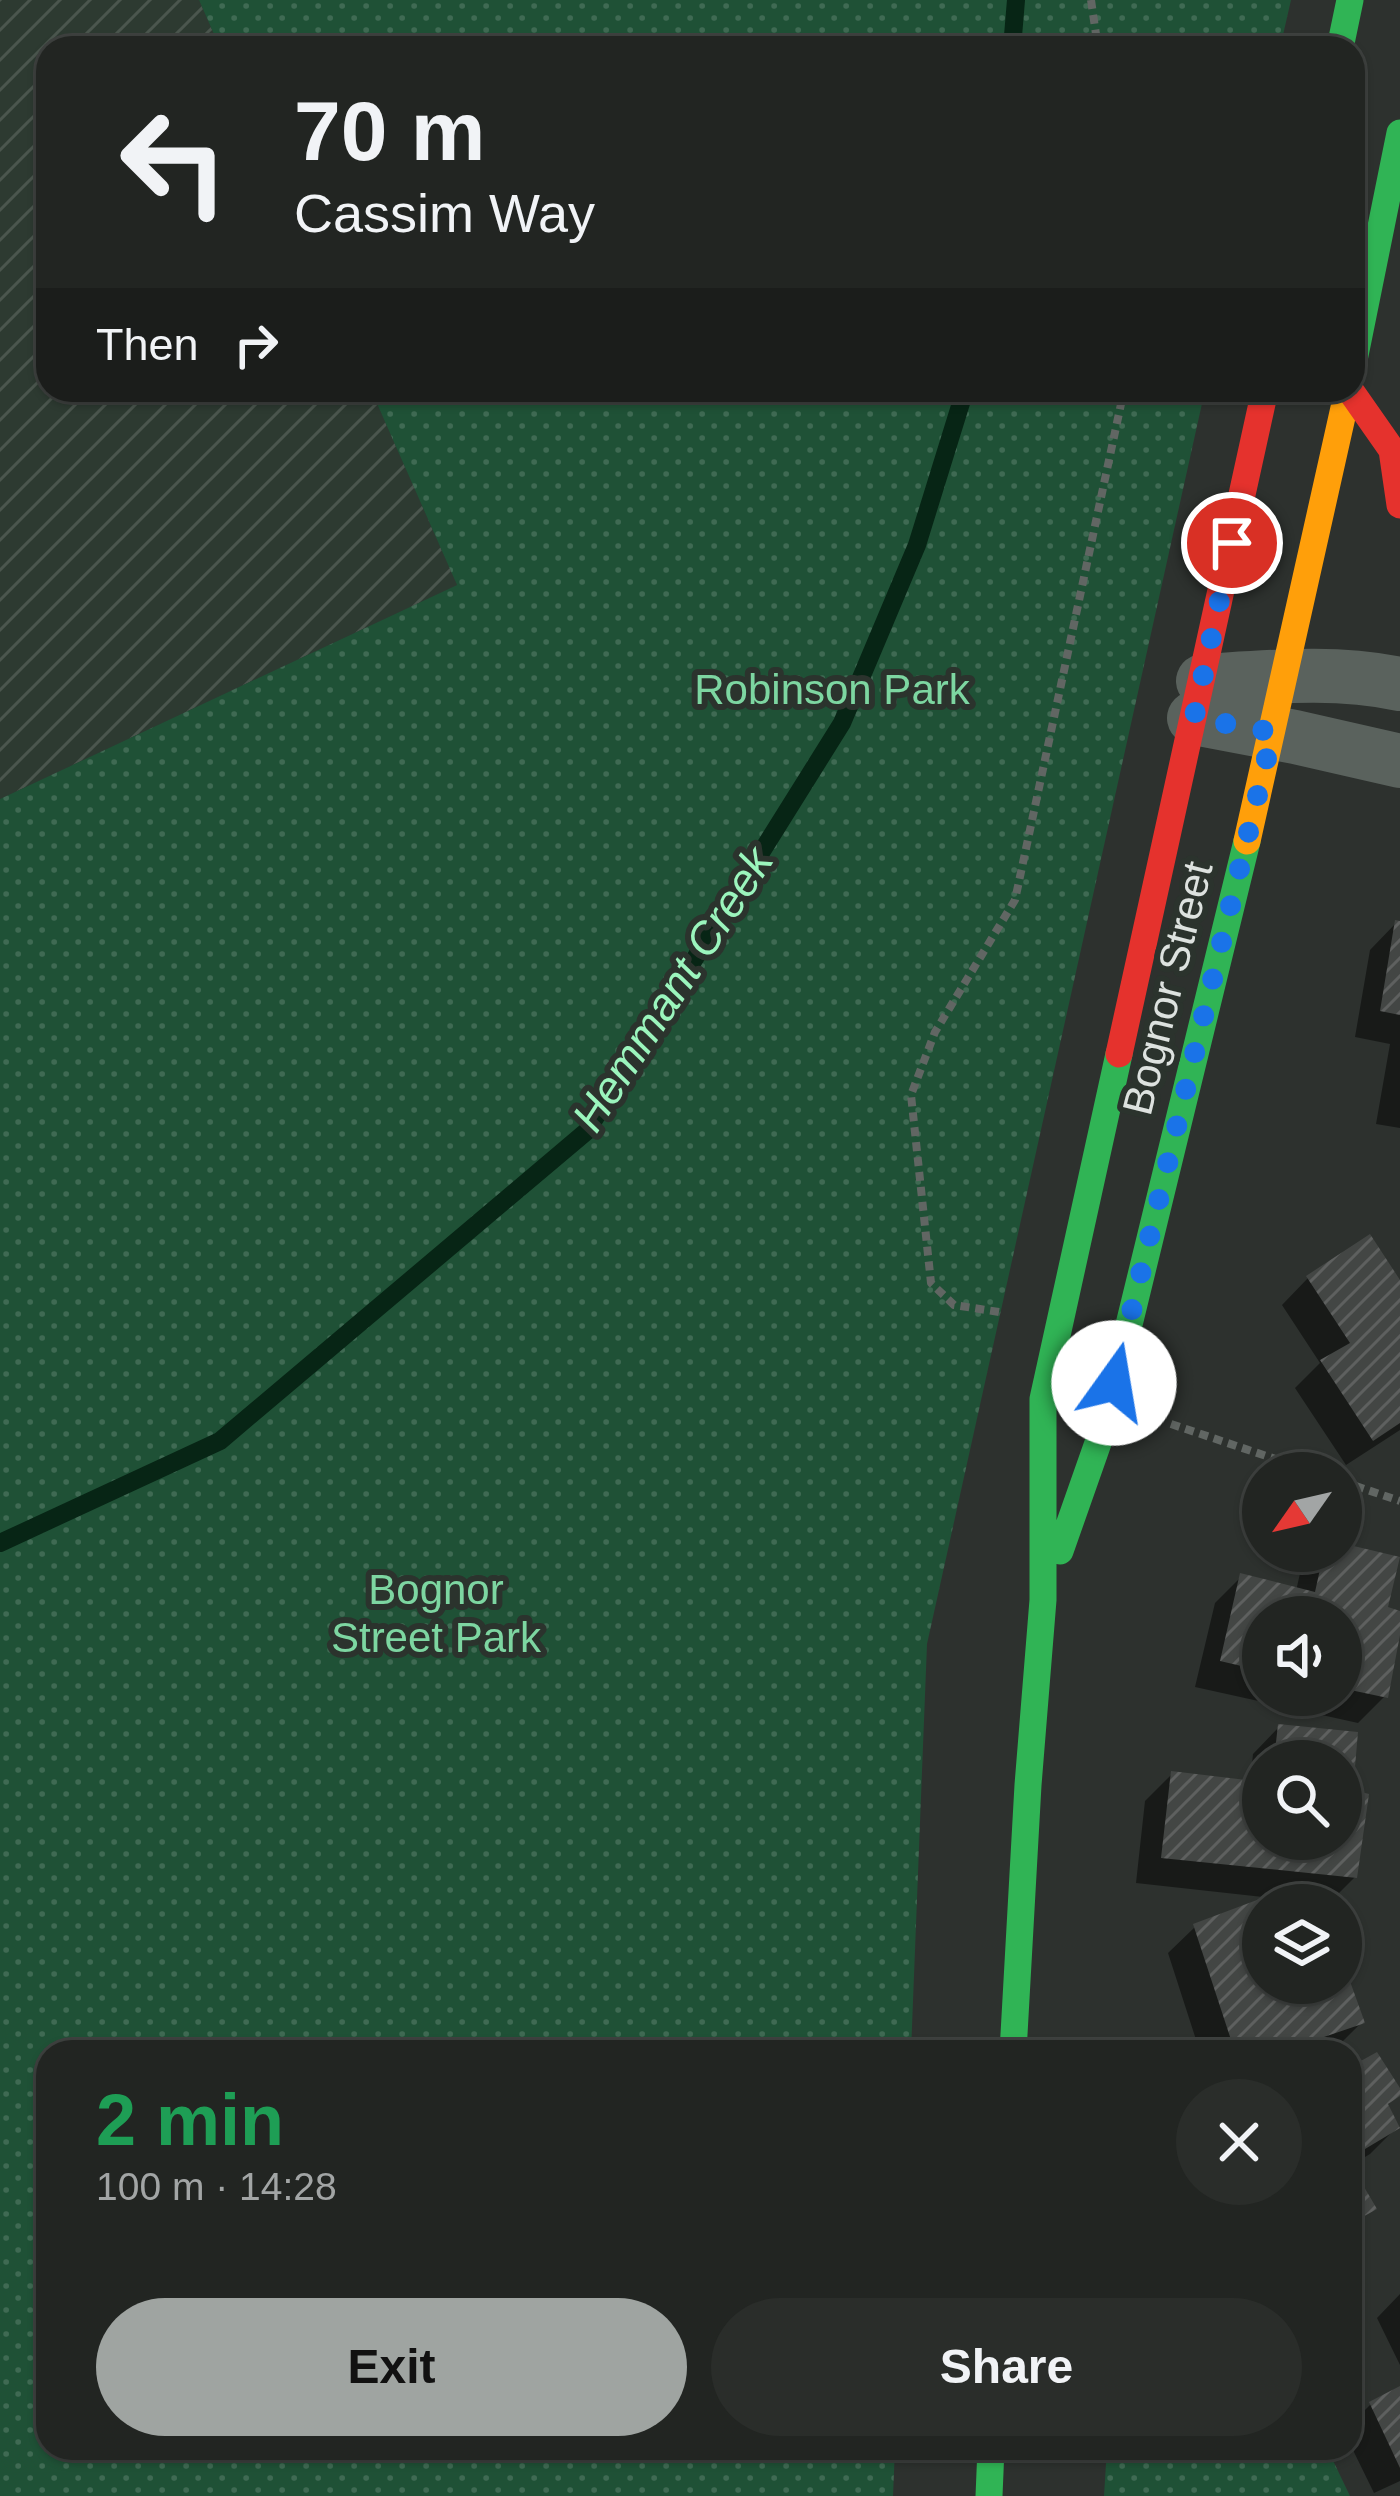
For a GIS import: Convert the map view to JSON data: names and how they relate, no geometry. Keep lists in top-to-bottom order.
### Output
{
  "streets": {
    "street": ["Bognor Street"]
  },
  "water": ["Hemmant Creek"],
  "parks": ["Robinson Park", "Bognor Street Park"],
  "north": "bottom left",
  "page": {
    "turn": ["70 m", "Cassim Way"],
    "then": "Then",
    "heading": ["2 min", "100 m · 14:28"],
    "buttons": ["Exit", "Share"]
  }
}
